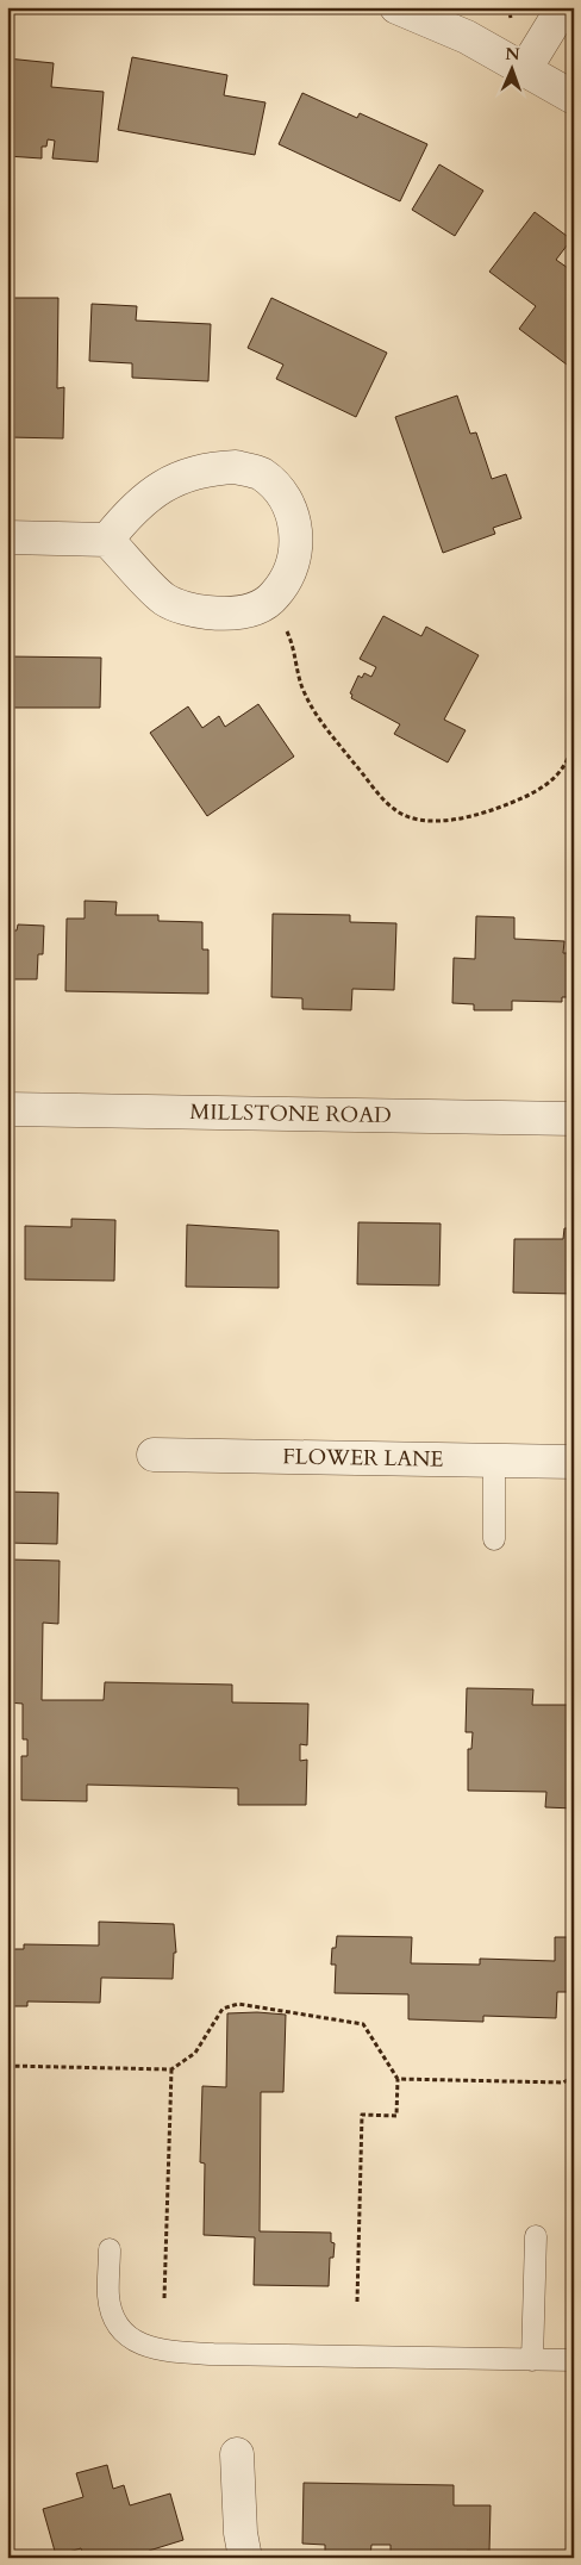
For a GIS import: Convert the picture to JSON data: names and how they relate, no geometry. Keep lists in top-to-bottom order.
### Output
{
  "streets": {
    "street": ["MILLSTONE ROAD", "FLOWER LANE"]
  },
  "north": "top"
}
